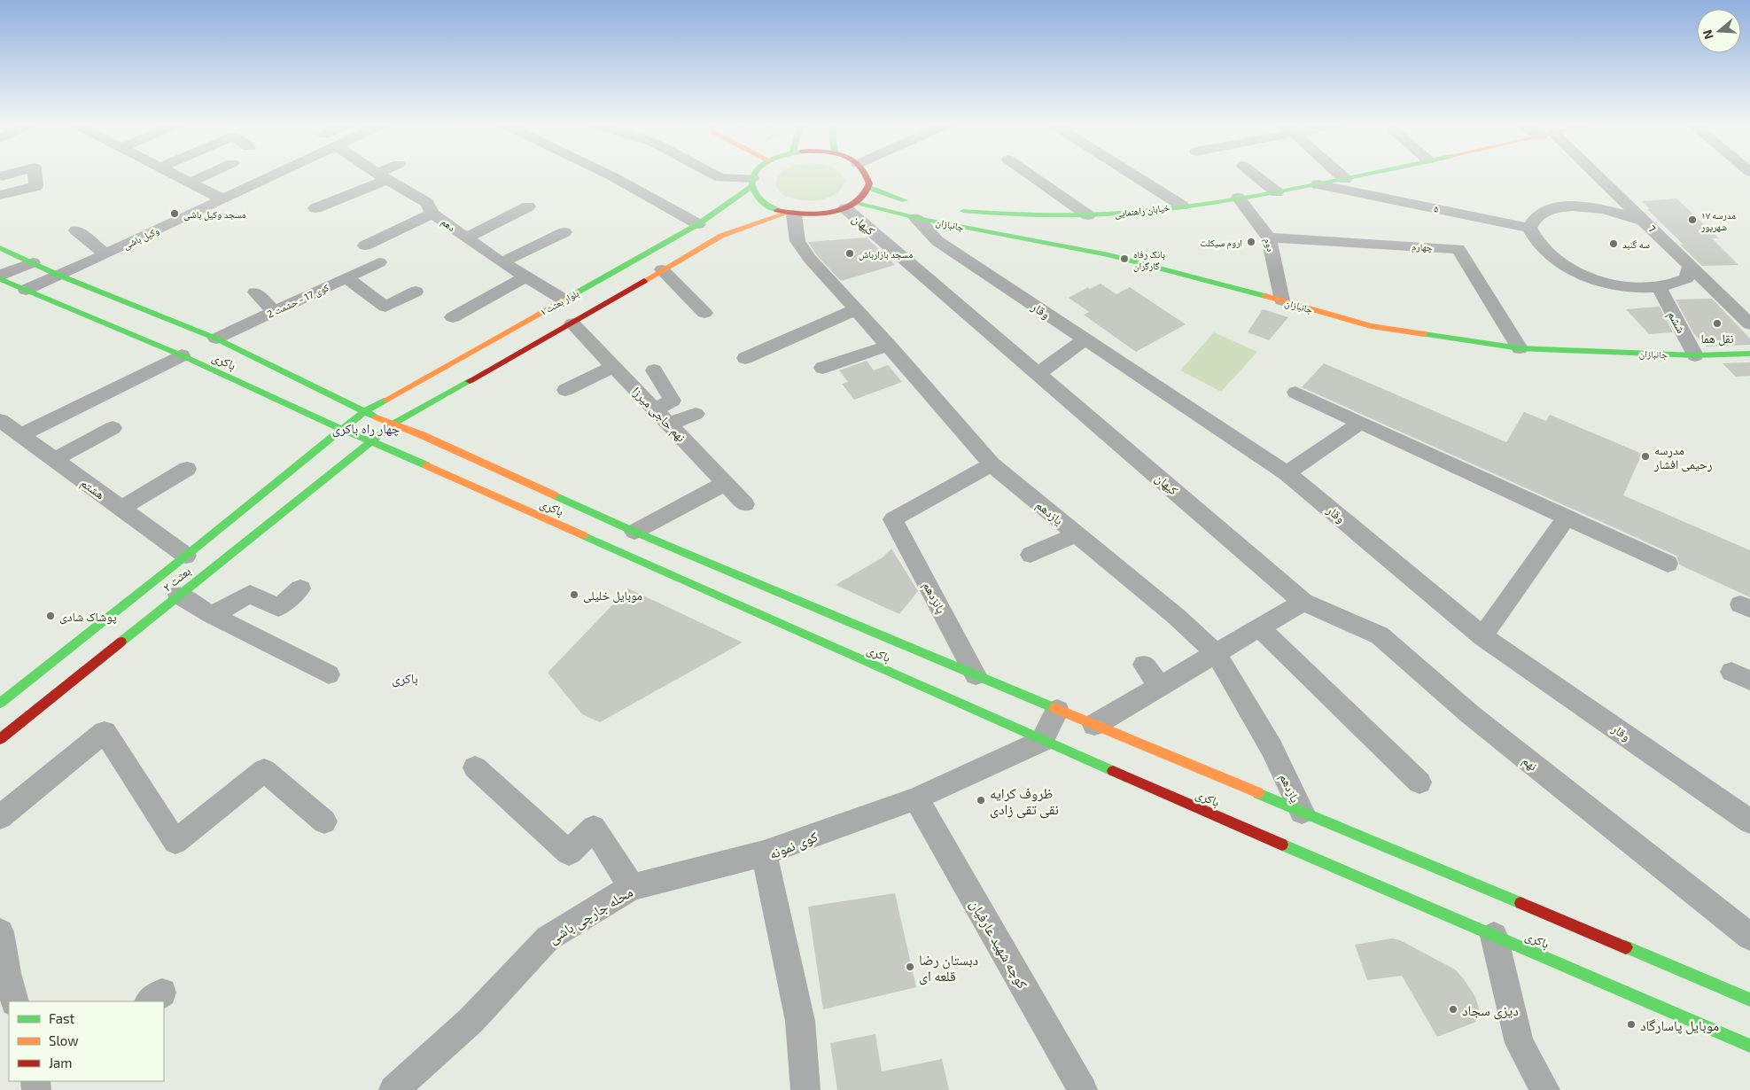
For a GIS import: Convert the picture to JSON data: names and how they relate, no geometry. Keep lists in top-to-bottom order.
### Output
{
  "streets": {
    "main road": [
      "خیابان راهنمایی",
      "جانبازان",
      "بلوار بعثت ۱",
      "باکری",
      "بعثت ۲"
    ],
    "street": [
      "۵",
      "دهم",
      "کیهان",
      "7",
      "وکیل باشی",
      "دوم",
      "چهارم",
      "کوی 17 - حشمت 2",
      "وقار",
      "ششم",
      "نهم حاجی میرزا",
      "هشتم",
      "یازدهم",
      "پانزدهم",
      "نهم",
      "کوی نمونه",
      "محله جارچی باشی",
      "کوچه شهید عارفیان"
    ]
  },
  "crossings": [
    ["۵", "خیابان راهنمایی"],
    ["خیابان راهنمایی", "دوم"],
    ["دهم", "بلوار بعثت ۱"],
    ["کیهان", "جانبازان"],
    ["کیهان", "نهم"],
    ["جانبازان", "دوم"],
    ["جانبازان", "چهارم"],
    ["جانبازان", "وقار"],
    ["جانبازان", "ششم"],
    ["وکیل باشی", "باکری"],
    ["دوم", "چهارم"],
    ["کوی 17 - حشمت 2", "باکری"],
    ["بلوار بعثت ۱", "باکری"],
    ["بلوار بعثت ۱", "بعثت ۲"],
    ["باکری", "یازدهم"],
    ["باکری", "بعثت ۲"],
    ["باکری", "پانزدهم"],
    ["باکری", "کوی نمونه"],
    ["هشتم", "بعثت ۲"],
    ["یازدهم", "پانزدهم"],
    ["کوی نمونه", "محله جارچی باشی"],
    ["کوی نمونه", "کوچه شهید عارفیان"]
  ],
  "districts": ["چهار راه باکری", "باکری"],
  "places": [
    "مسجد وکیل باشی",
    "مدرسه ۱۷ شهریور",
    "اروم سیکلت",
    "سه گنبد",
    "مسجد بازارباش",
    "بانک رفاه گارگران",
    "نقل هما",
    "مدرسه رحیمی افشار",
    "موبایل خلیلی",
    "پوشاک شادی",
    "ظروف کرایه نقی تقی زادی",
    "دبستان رضا قلعه ای",
    "دیزى سجاد",
    "موبایل پاسارگاد"
  ],
  "legend": ["Fast", "Slow", "Jam"],
  "north": "left"
}
